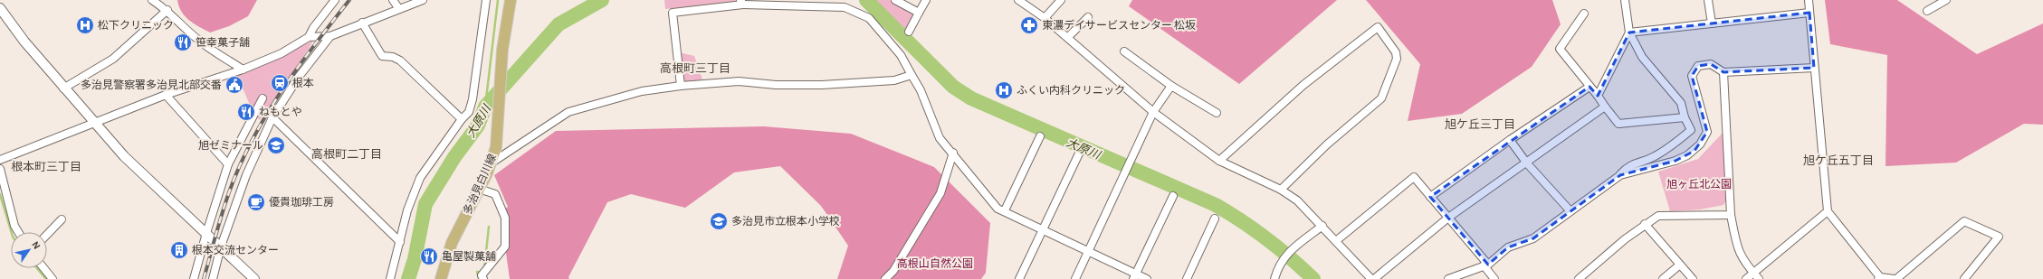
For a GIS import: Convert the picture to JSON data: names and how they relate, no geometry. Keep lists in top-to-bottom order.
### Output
{
  "streets": {
    "main road": ["多治見白川線"]
  },
  "districts": [
    "高根町三丁目",
    "旭ケ丘三丁目",
    "高根町二丁目",
    "旭ケ丘五丁目",
    "根本町三丁目"
  ],
  "water": ["大原川"],
  "parks": ["旭ヶ丘北公園", "高根山自然公園"],
  "places": {
    "hospital": ["松下クリニック", "ふくい内科クリニック"],
    "pharmacy": ["東濃デイサービスセンター 松坂"],
    "restaurant": ["笹幸菓子舗", "ねもとや", "亀屋製菓舗"],
    "station": ["根本"],
    "public building": ["多治見警察署多治見北部交番"],
    "school or university": ["旭ゼミナール", "多治見市立根本小学校"],
    "cafe": ["優貴珈琲工房"],
    "building": ["根本交流センター"]
  },
  "north": "top right"
}
